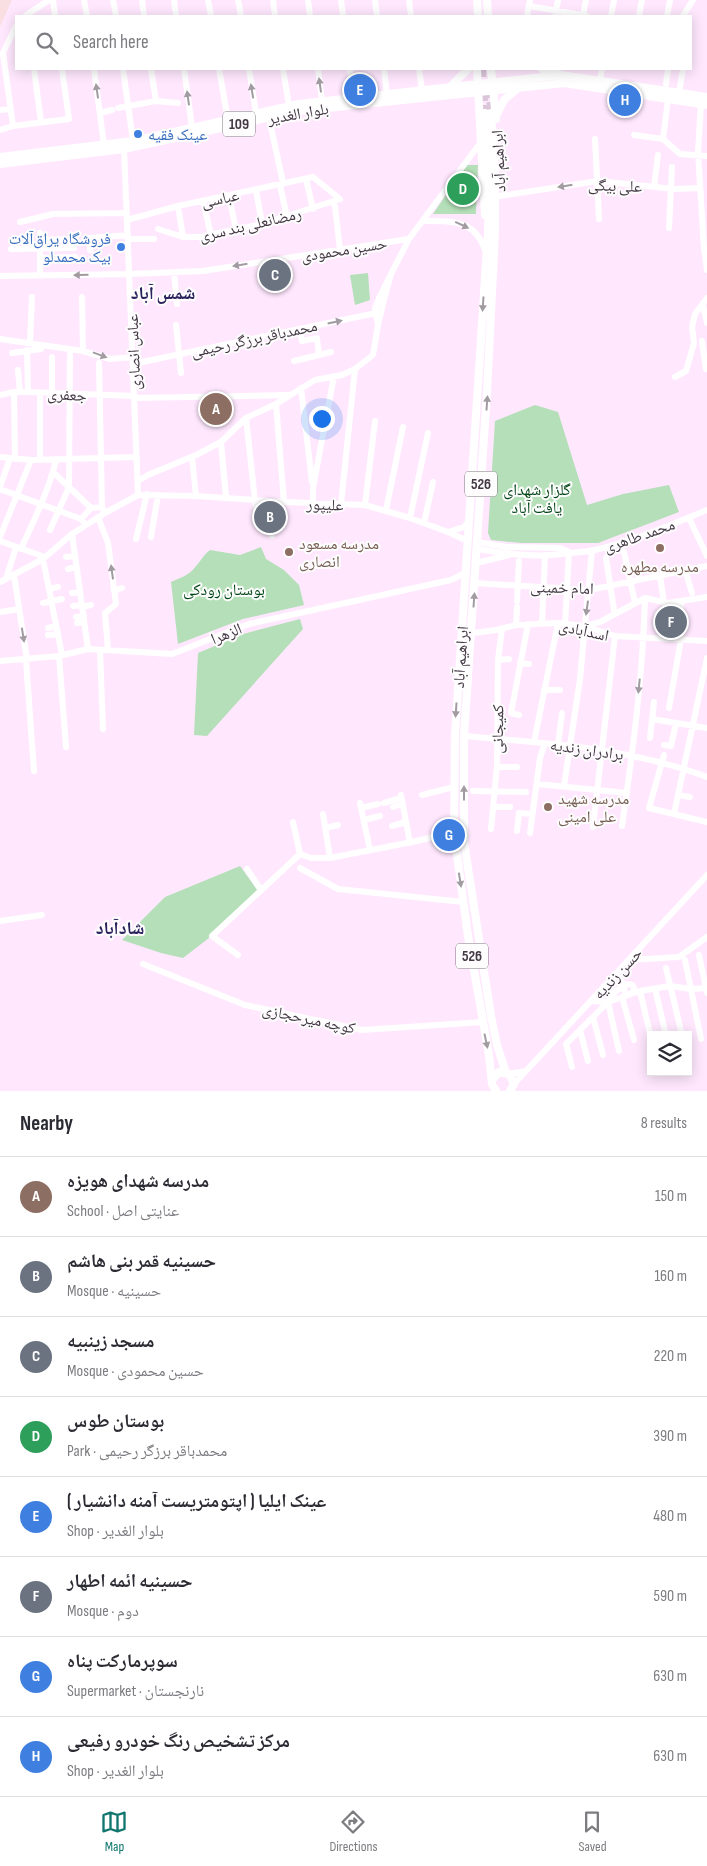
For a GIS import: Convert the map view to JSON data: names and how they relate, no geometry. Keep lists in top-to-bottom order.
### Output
{
  "streets": {
    "main road": [
      "بلوار الغدیر",
      "109",
      "ابراهیم آباد",
      "526"
    ],
    "street": [
      "علی بیگی",
      "عباسی",
      "رمضانعلی بند سری",
      "حسین محمودی",
      "محمدباقر برزگر رحیمی",
      "عباس انصاری",
      "جعفری",
      "علیپور",
      "محمد طاهری",
      "امام خمینی",
      "اسدآبادی",
      "الزهرا",
      "کمیجانی",
      "برادران زندیه",
      "حسن زندیه",
      "کوچه میرحجازی"
    ]
  },
  "crossings": [
    ["بلوار الغدیر", "109"],
    ["بلوار الغدیر", "ابراهیم آباد"],
    ["بلوار الغدیر", "عباس انصاری"],
    ["109", "ابراهیم آباد"],
    ["ابراهیم آباد", "علی بیگی"],
    ["ابراهیم آباد", "علیپور"],
    ["ابراهیم آباد", "محمد طاهری"],
    ["ابراهیم آباد", "امام خمینی"],
    ["ابراهیم آباد", "اسدآبادی"],
    ["ابراهیم آباد", "الزهرا"],
    ["ابراهیم آباد", "برادران زندیه"],
    ["ابراهیم آباد", "حسن زندیه"],
    ["ابراهیم آباد", "کوچه میرحجازی"],
    ["عباسی", "رمضانعلی بند سری"],
    ["عباسی", "عباس انصاری"],
    ["حسین محمودی", "عباس انصاری"],
    ["محمدباقر برزگر رحیمی", "عباس انصاری"],
    ["عباس انصاری", "جعفری"],
    ["عباس انصاری", "علیپور"],
    ["اسدآبادی", "کمیجانی"],
    ["کمیجانی", "برادران زندیه"]
  ],
  "one_way": ["علی بیگی", "حسین محمودی"],
  "districts": ["شمس آباد", "شادآباد"],
  "parks": ["گلزار شهدای یافت آباد", "بوستان رودکی"],
  "places": [
    "عینک فقیه",
    "فروشگاه یراق‌آلات بیک محمدلو",
    "مدرسه مطهره",
    "مدرسه مسعود انصاری",
    "مدرسه شهید علی امینی"
  ],
  "page": {
    "search": "Search here",
    "pins": [
      "E",
      "H",
      "D",
      "C",
      "A",
      "B",
      "F",
      "G"
    ],
    "heading": ["Nearby", "8 results"],
    "list": [
      {
        "mark": "A",
        "name": "مدرسه شهدای هویزه",
        "note": "School · عنایتی اصل",
        "value": "150 m"
      },
      {
        "mark": "B",
        "name": "حسینیه قمر بنی هاشم",
        "note": "Mosque · حسینیه",
        "value": "160 m"
      },
      {
        "mark": "C",
        "name": "مسجد زینبیه",
        "note": "Mosque · حسین محمودی",
        "value": "220 m"
      },
      {
        "mark": "D",
        "name": "بوستان طوس",
        "note": "Park · محمدباقر برزگر رحیمی",
        "value": "390 m"
      },
      {
        "mark": "E",
        "name": "عینک ایلیا ( اپتومتریست آمنه دانشیار )",
        "note": "Shop · بلوار الغدیر",
        "value": "480 m"
      },
      {
        "mark": "F",
        "name": "حسینیه ائمه اطهار",
        "note": "Mosque · دوم",
        "value": "590 m"
      },
      {
        "mark": "G",
        "name": "سوپرمارکت پناه",
        "note": "Supermarket · نارنجستان",
        "value": "630 m"
      },
      {
        "mark": "H",
        "name": "مرکز تشخیص رنگ خودرو رفیعی",
        "note": "Shop · بلوار الغدیر",
        "value": "630 m"
      }
    ],
    "nav": ["Map", "Directions", "Saved"]
  }
}
